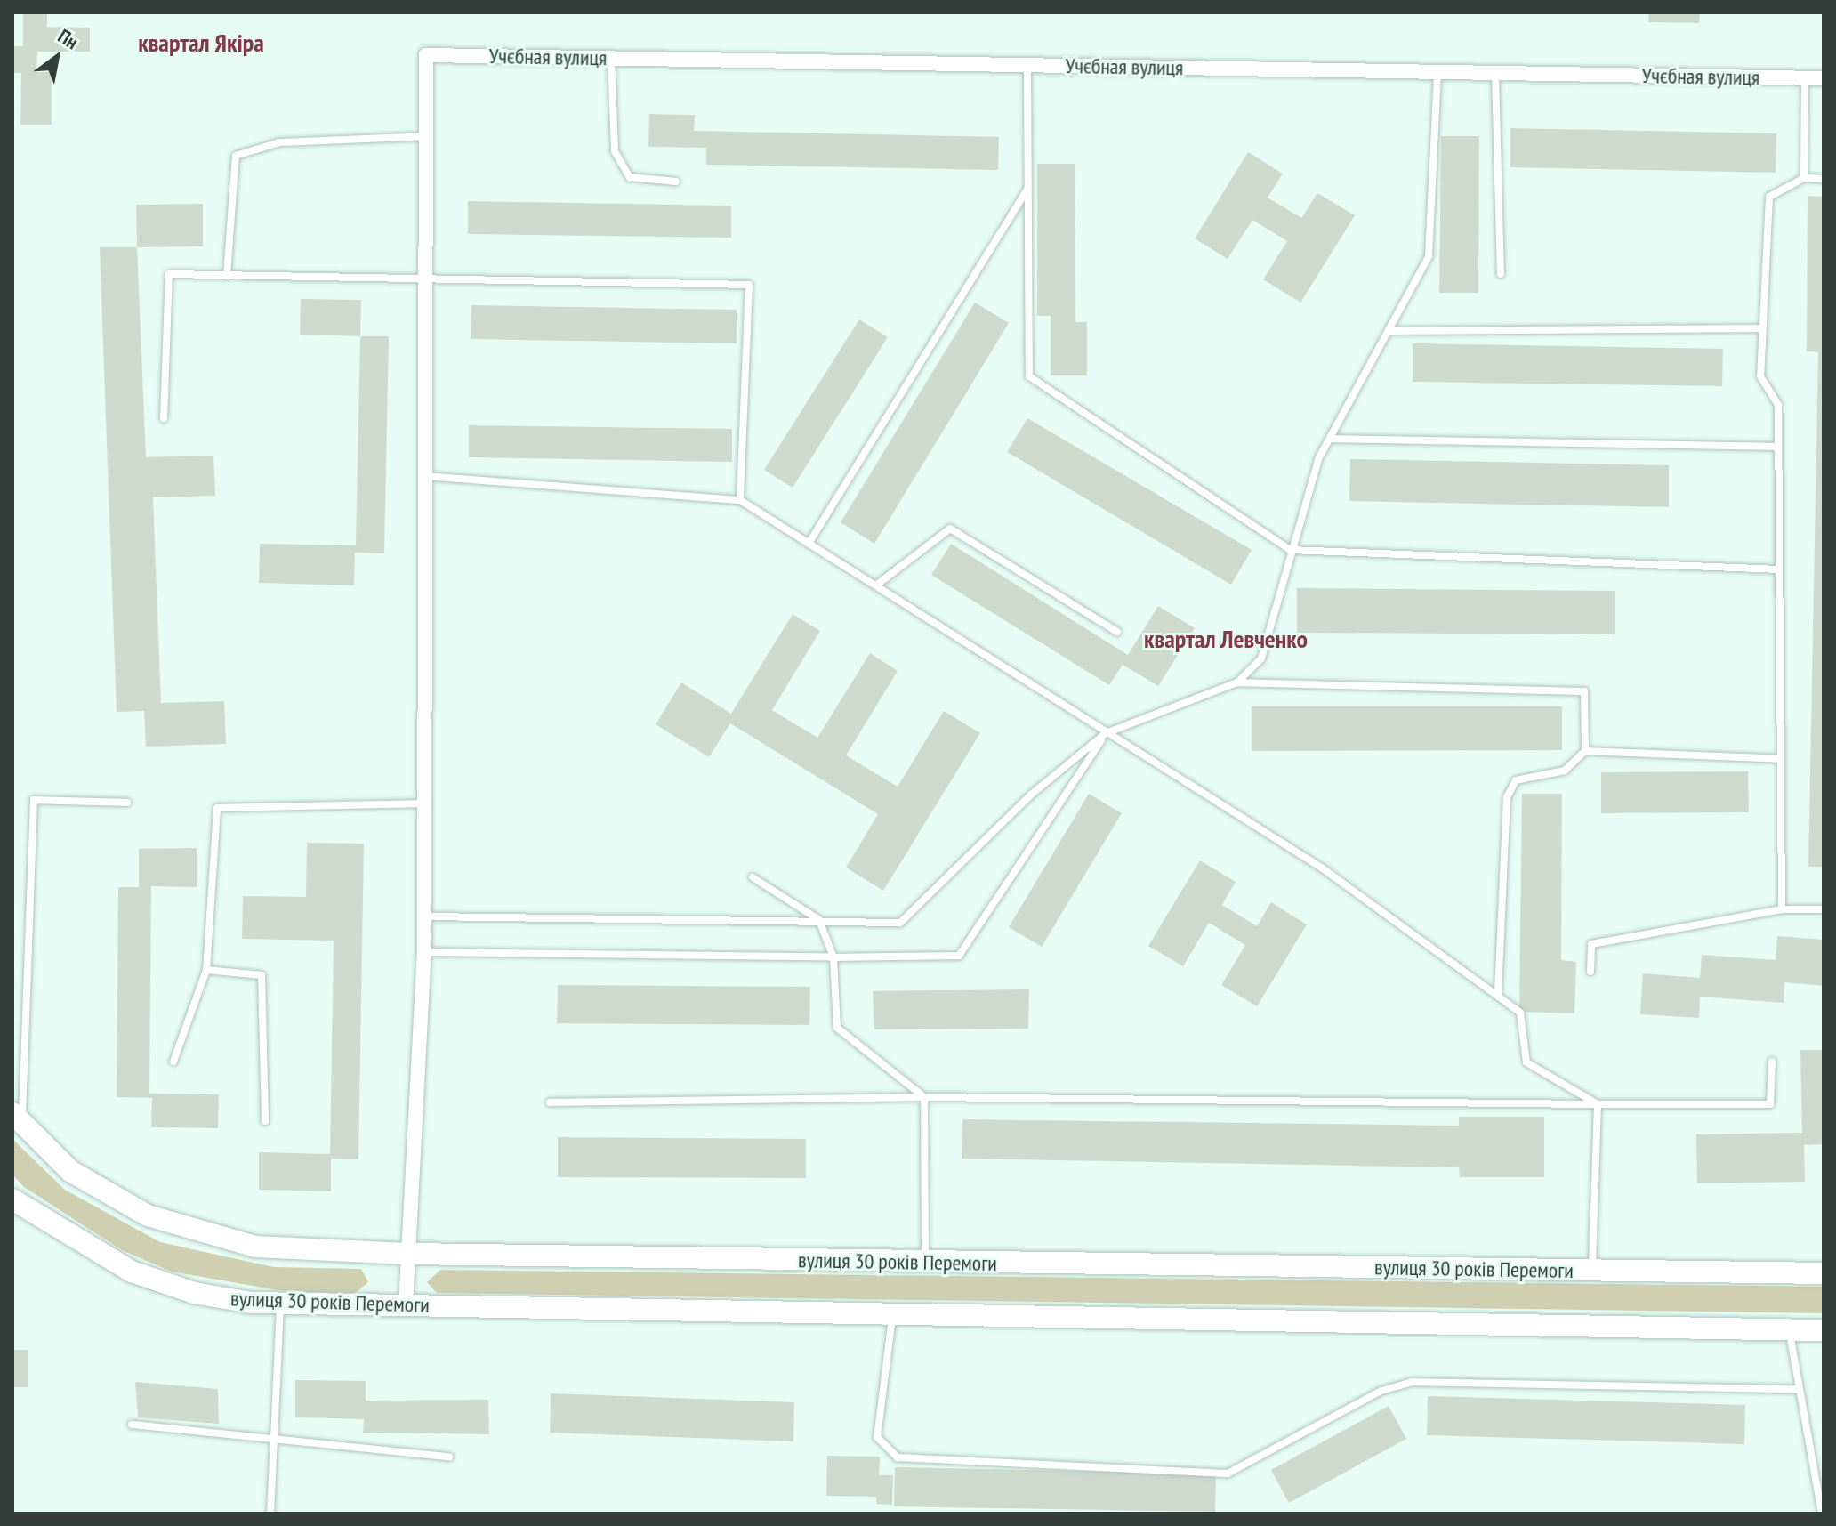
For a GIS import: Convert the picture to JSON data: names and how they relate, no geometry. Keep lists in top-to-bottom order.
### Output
{
  "streets": {
    "street": ["Учєбная вулиця", "вулиця 30 років Перемоги"]
  },
  "districts": ["квартал Якіра", "квартал Левченко"],
  "north": "top right"
}
